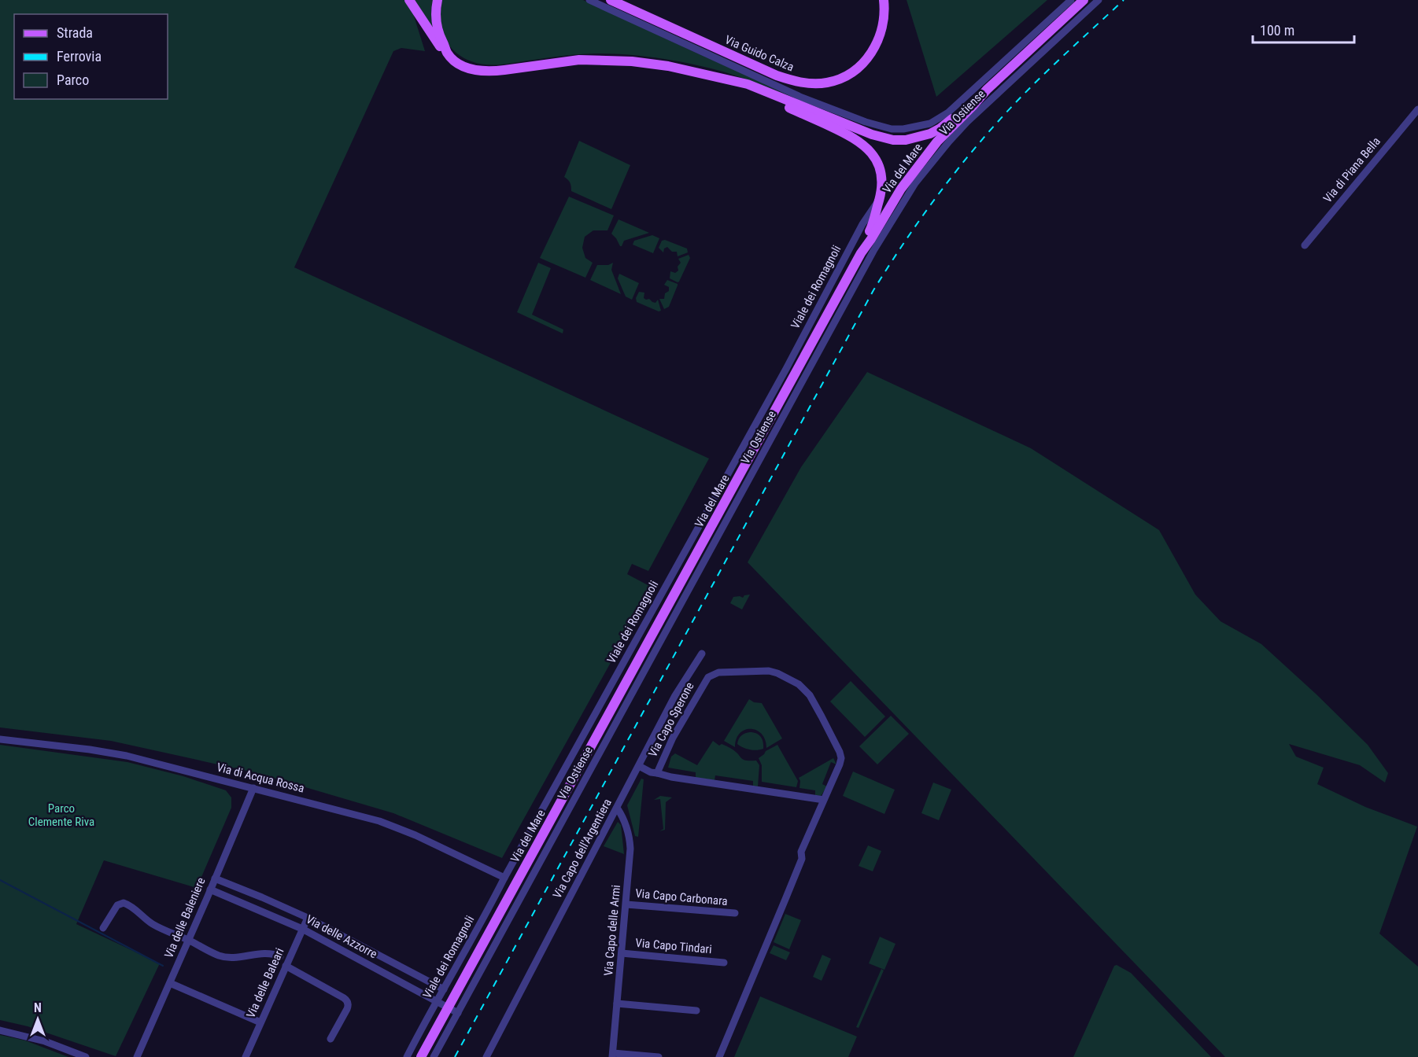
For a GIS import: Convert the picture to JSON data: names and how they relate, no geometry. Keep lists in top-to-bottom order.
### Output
{
  "streets": {
    "main road": ["Via Guido Calza", "Via del Mare", "Viale dei Romagnoli"],
    "street": [
      "Via Ostiense",
      "Via di Piana Bella",
      "Via Capo Sperone",
      "Via di Acqua Rossa",
      "Via Capo dell'Argentiera",
      "Via Capo Carbonara",
      "Via delle Baleniere",
      "Via Capo delle Armi",
      "Via delle Azzorre",
      "Via Capo Tindari",
      "Via delle Baleari"
    ]
  },
  "crossings": [
    ["Via Ostiense", "Via delle Azzorre"],
    ["Via del Mare", "Viale dei Romagnoli"],
    ["Via del Mare", "Via delle Azzorre"],
    ["Viale dei Romagnoli", "Via di Acqua Rossa"],
    ["Viale dei Romagnoli", "Via delle Azzorre"],
    ["Via Capo Sperone", "Via Capo dell'Argentiera"],
    ["Via di Acqua Rossa", "Via delle Baleniere"],
    ["Via Capo dell'Argentiera", "Via Capo delle Armi"],
    ["Via Capo Carbonara", "Via Capo delle Armi"],
    ["Via delle Baleniere", "Via delle Azzorre"],
    ["Via Capo delle Armi", "Via Capo Tindari"],
    ["Via delle Azzorre", "Via delle Baleari"]
  ],
  "parks": ["Parco Clemente Riva"],
  "legend": ["Strada", "Ferrovia", "Parco"],
  "scale_bar": "100 m",
  "north": "top"
}
